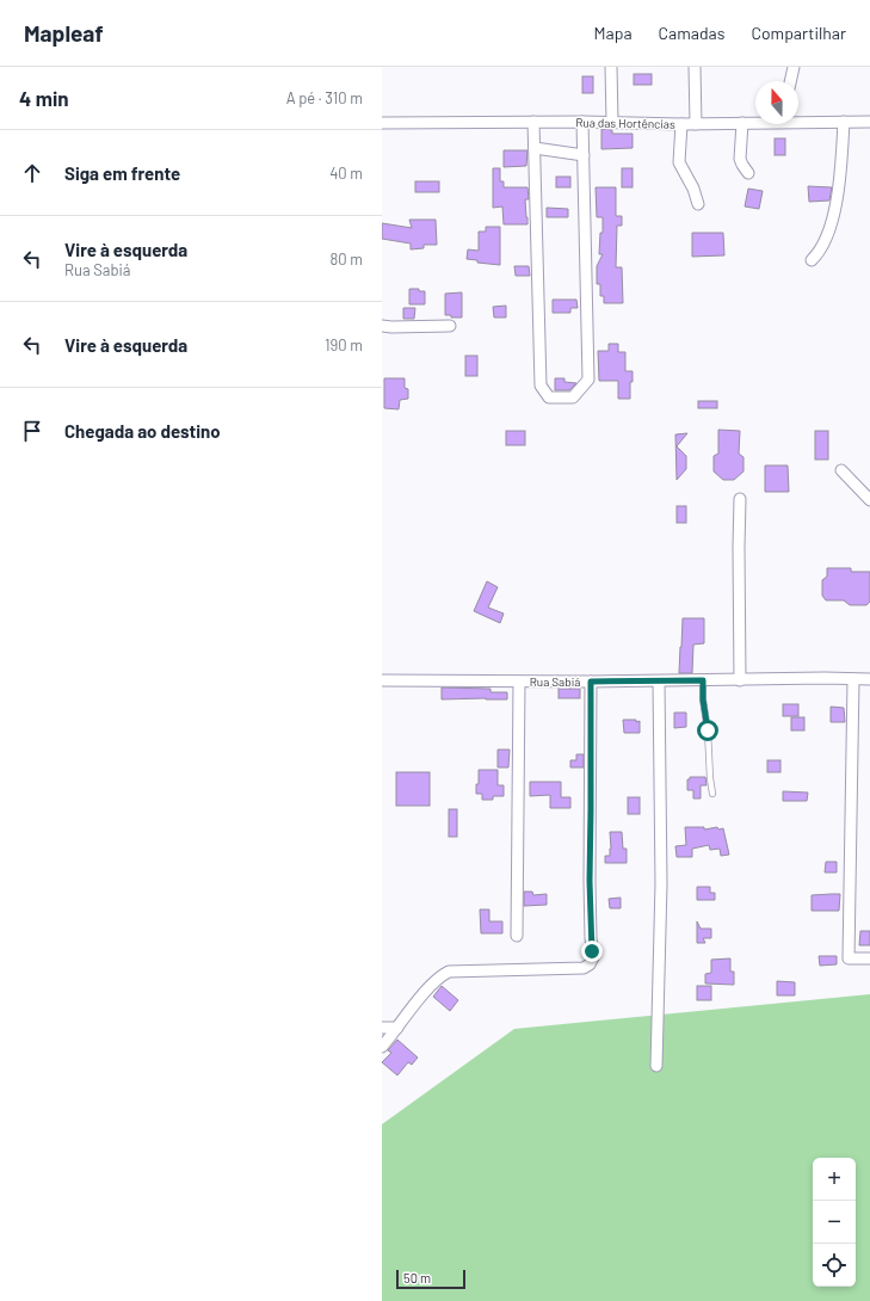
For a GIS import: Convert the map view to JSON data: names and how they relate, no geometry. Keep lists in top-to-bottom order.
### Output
{
  "streets": {
    "street": ["Rua das Hortências", "Rua Sabiá"]
  },
  "scale_bar": "50 m",
  "north": "top",
  "page": {
    "header": "Mapleaf",
    "nav": ["Mapa", "Camadas", "Compartilhar"],
    "heading": ["4 min", "A pé · 310 m"],
    "list": [
      ["Siga em frente", "40 m"],
      ["Vire à esquerda", "Rua Sabiá", "80 m"],
      ["Vire à esquerda", "190 m"],
      "Chegada ao destino"
    ],
    "map_buttons": ["+", "−"],
    "scale": "50 m"
  }
}
